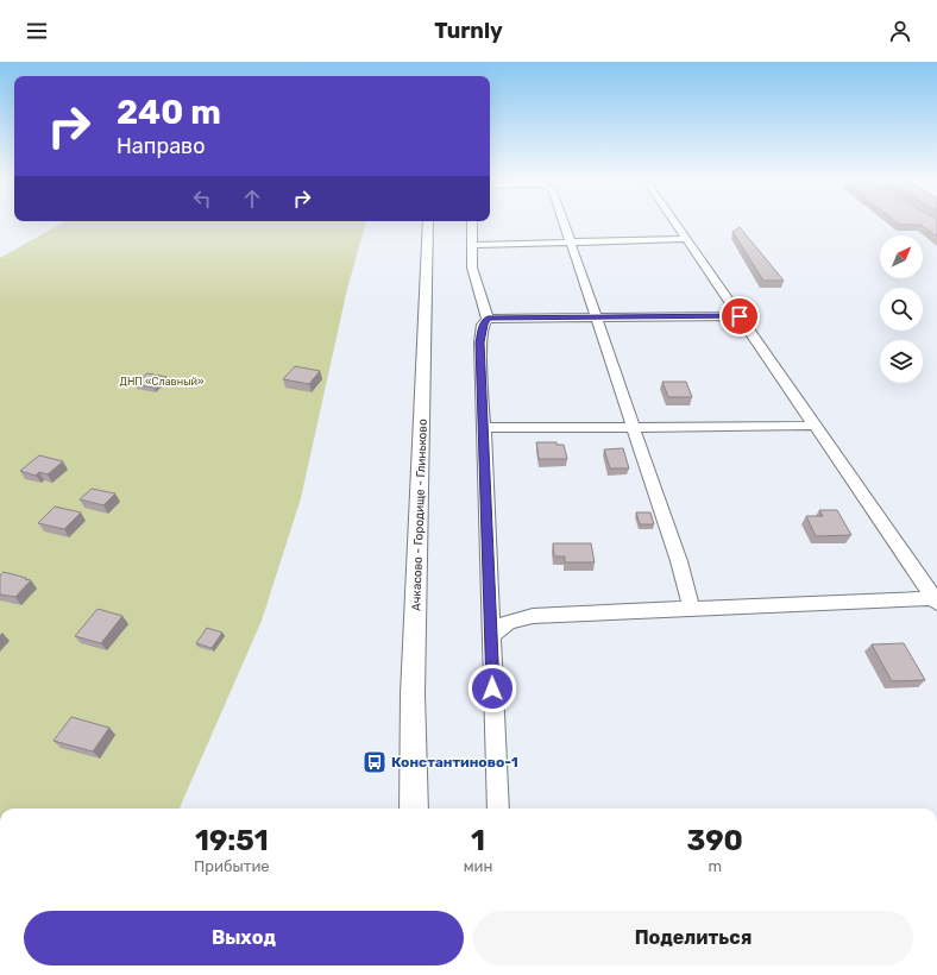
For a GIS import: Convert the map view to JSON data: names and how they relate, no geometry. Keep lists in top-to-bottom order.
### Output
{
  "streets": {
    "street": ["Ачкасово - Городище - Глиньково"]
  },
  "parks": ["ДНП «Славный»"],
  "places": {
    "bus stop": ["Константиново-1"]
  },
  "north": "top right",
  "page": {
    "header": "Turnly",
    "turn": ["240 m", "Направо"],
    "eta": [
      "19:51",
      "Прибытие",
      "1",
      "мин",
      "390",
      "m"
    ],
    "buttons": ["Выход", "Поделиться"]
  }
}
